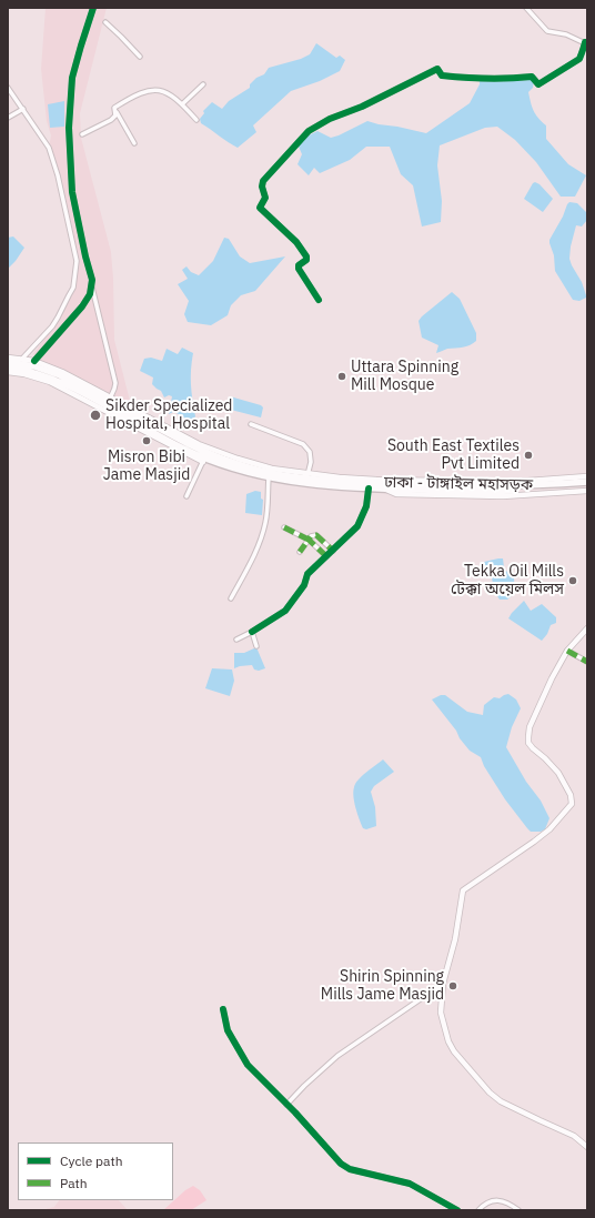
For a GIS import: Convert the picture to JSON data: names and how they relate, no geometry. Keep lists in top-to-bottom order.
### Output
{
  "streets": {
    "highway": ["ঢাকা - টাঙ্গাইল মহাসড়ক"]
  },
  "places": [
    "Uttara Spinning Mill Mosque",
    "Sikder Specialized Hospital, Hospital",
    "Misron Bibi Jame Masjid",
    "South East Textiles Pvt Limited",
    "Tekka Oil Mills টেক্কা অয়েল মিলস",
    "Shirin Spinning Mills Jame Masjid"
  ],
  "legend": ["Cycle path", "Path"]
}
